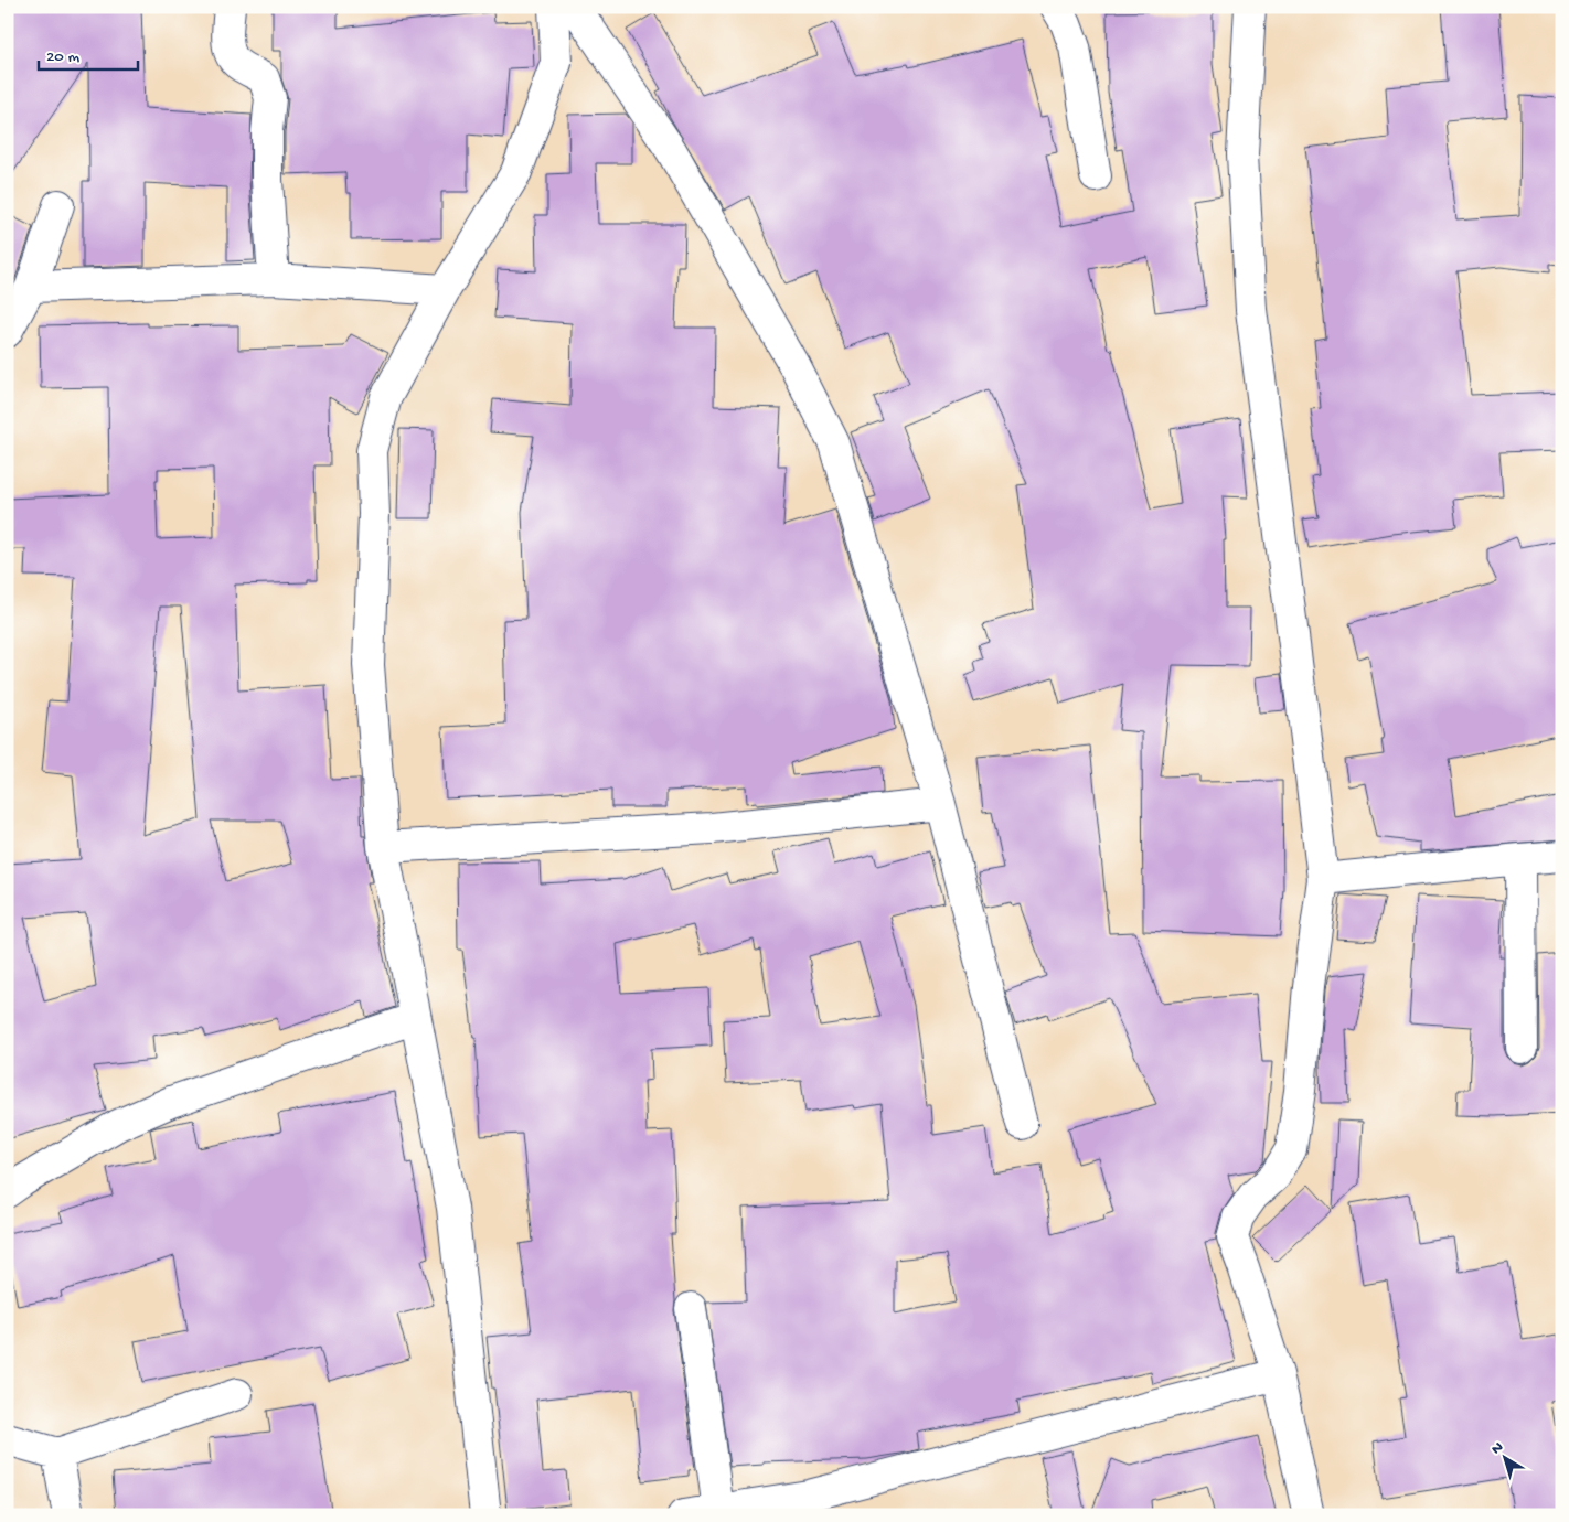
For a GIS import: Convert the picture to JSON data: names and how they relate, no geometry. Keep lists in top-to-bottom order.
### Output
{
  "scale_bar": "20 m",
  "north": "top left"
}
